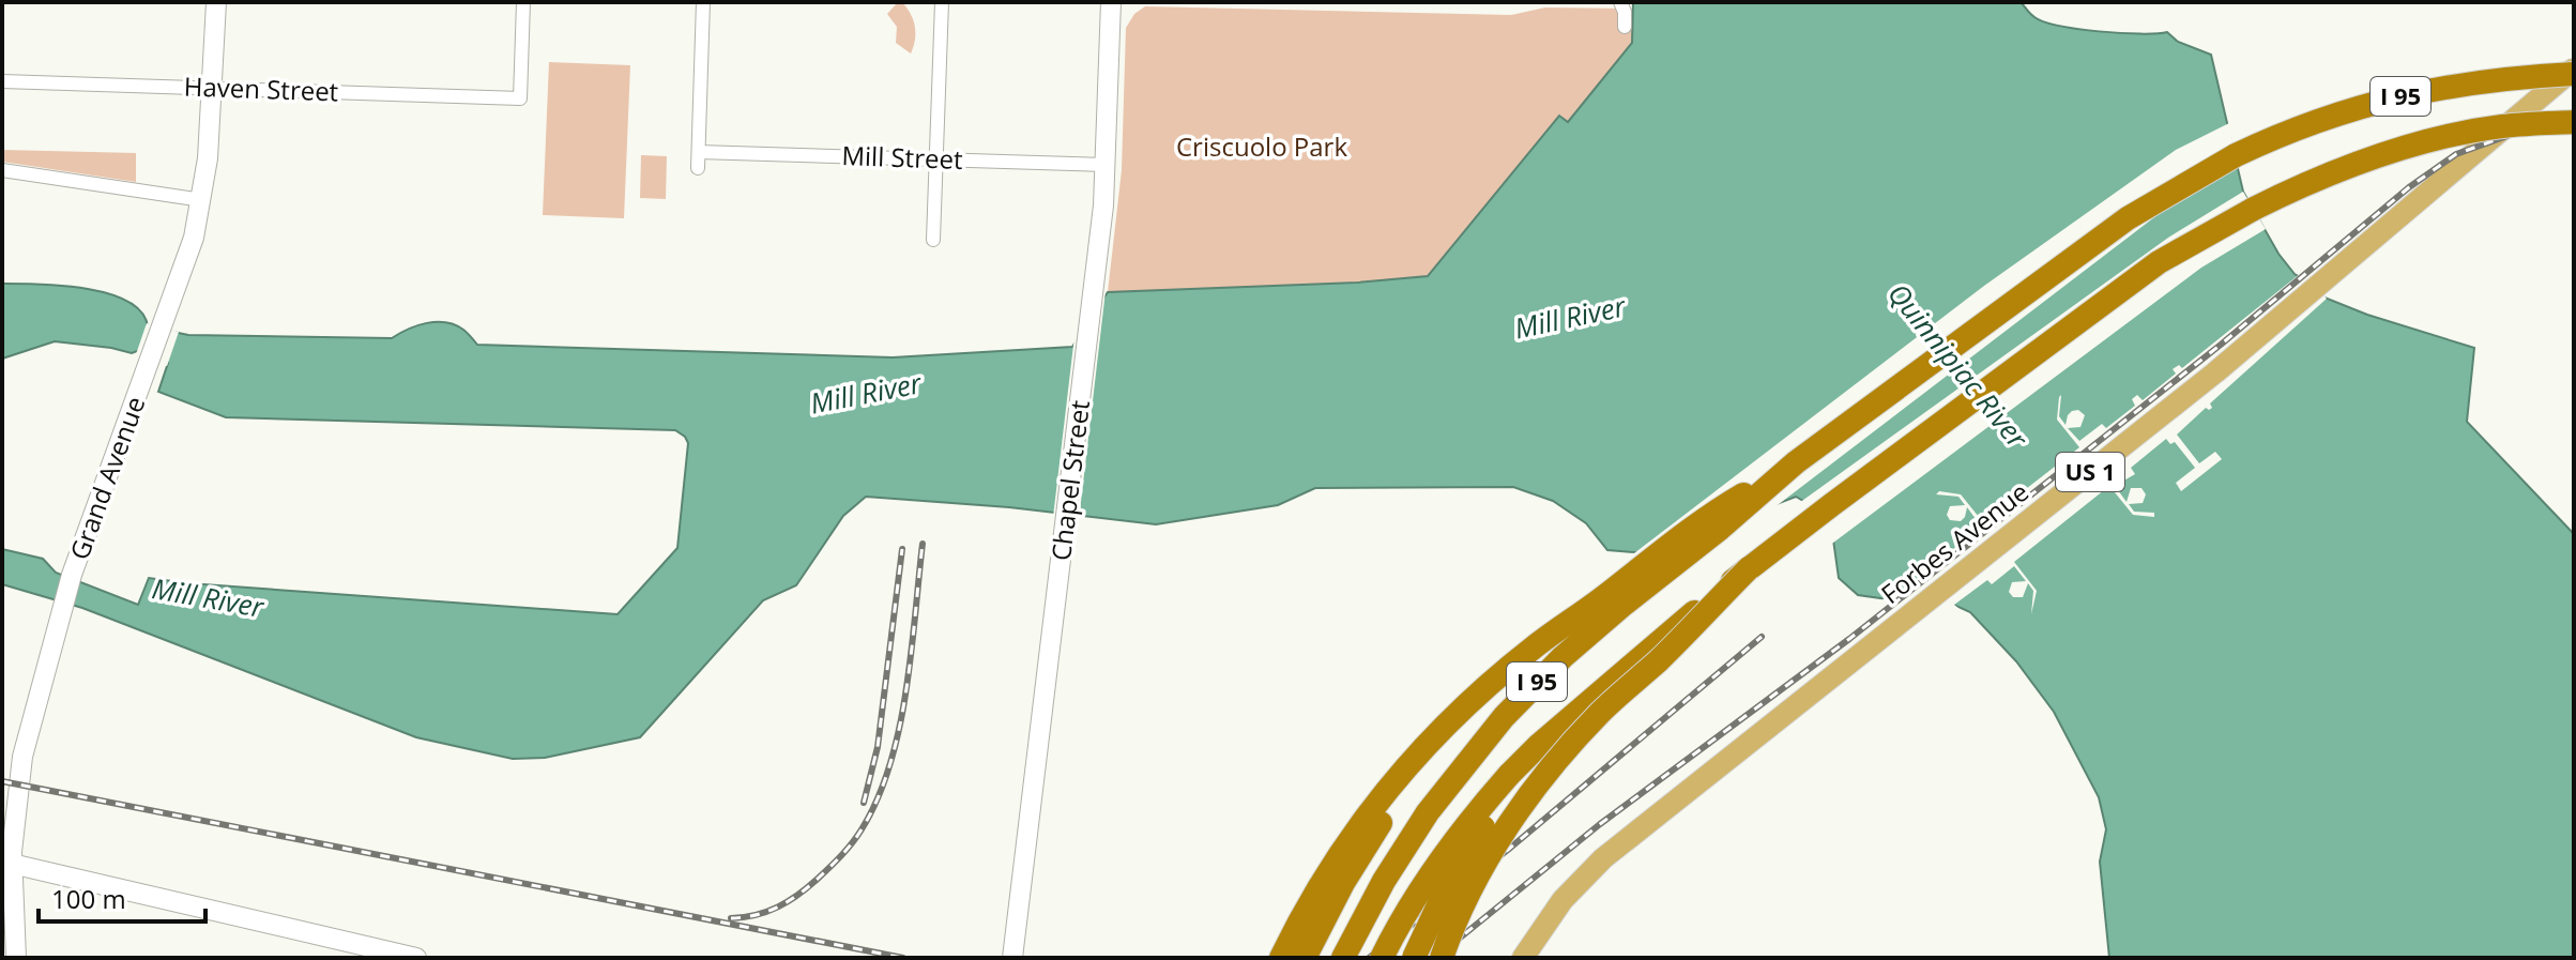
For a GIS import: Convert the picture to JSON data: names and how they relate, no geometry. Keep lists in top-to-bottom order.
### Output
{
  "streets": {
    "highway": ["I 95"],
    "main road": [
      "US 1",
      "Grand Avenue",
      "Chapel Street",
      "Forbes Avenue"
    ],
    "street": ["Haven Street", "Mill Street"]
  },
  "crossings": [
    ["Haven Street", "Grand Avenue"],
    ["I 95", "Forbes Avenue"],
    ["Mill Street", "Chapel Street"]
  ],
  "water": ["Mill River", "Quinnipiac River"],
  "parks": ["Criscuolo Park"],
  "scale_bar": "100 m"
}
